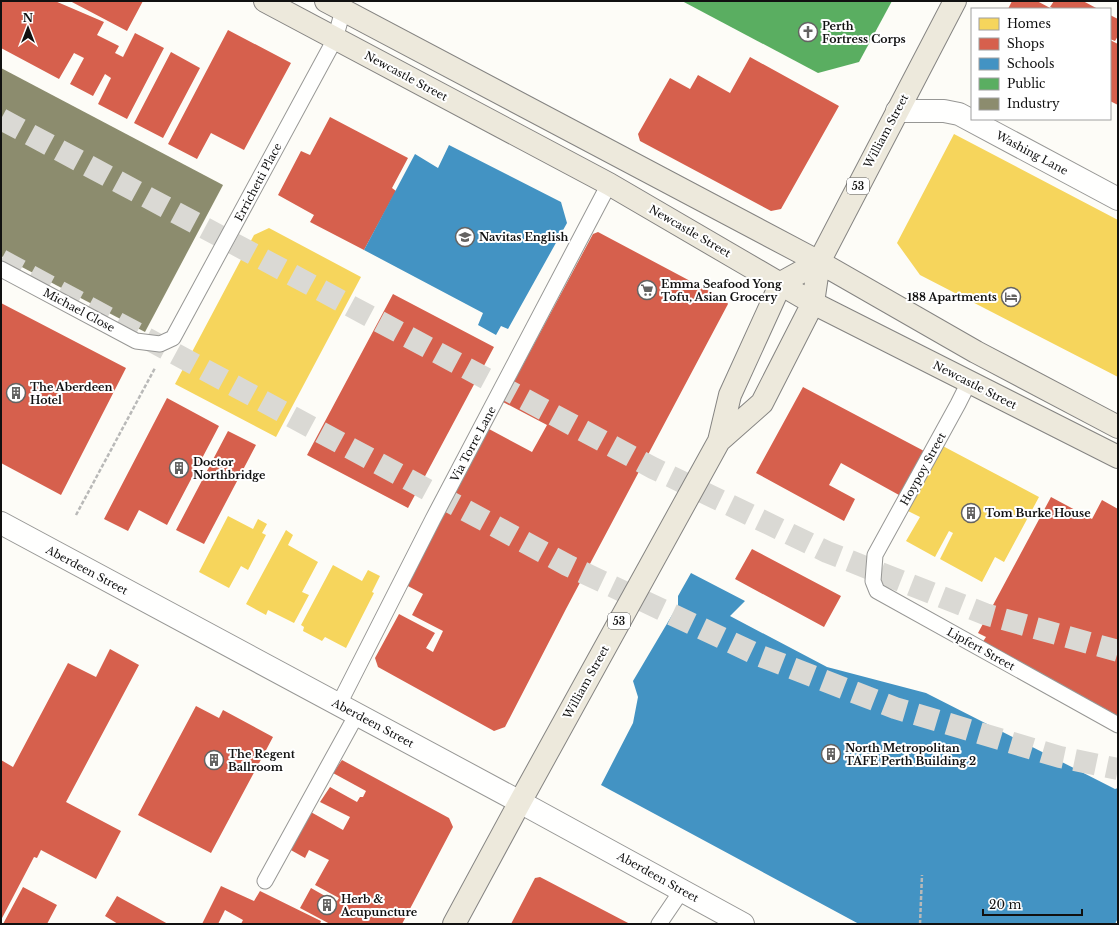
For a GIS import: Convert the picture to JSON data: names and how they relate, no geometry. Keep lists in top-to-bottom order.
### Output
{
  "streets": {
    "main road": ["Newcastle Street", "William Street", "53"],
    "street": ["Washing Lane", "Aberdeen Street"],
    "lane": [
      "Errichetti Place",
      "Michael Close",
      "Via Torre Lane",
      "Hoypoy Street",
      "Lipfert Street"
    ]
  },
  "crossings": [
    ["Newcastle Street", "William Street"],
    ["Newcastle Street", "Errichetti Place"],
    ["Newcastle Street", "Via Torre Lane"],
    ["Newcastle Street", "Hoypoy Street"],
    ["William Street", "Washing Lane"],
    ["William Street", "Aberdeen Street"],
    ["Errichetti Place", "Michael Close"],
    ["Via Torre Lane", "Aberdeen Street"],
    ["Hoypoy Street", "Lipfert Street"]
  ],
  "places": {
    "church": ["Perth Fortress Corps"],
    "school or university": ["Navitas English"],
    "supermarket": ["Emma Seafood Yong Tofu, Asian Grocery"],
    "hotel": ["188 Apartments"],
    "building": [
      "The Aberdeen Hotel",
      "Doctor Northbridge",
      "Tom Burke House",
      "North Metropolitan TAFE Perth Building 2",
      "The Regent Ballroom",
      "Herb & Acupuncture"
    ]
  },
  "legend": [
    "Homes",
    "Shops",
    "Schools",
    "Public",
    "Industry"
  ],
  "scale_bar": "20 m",
  "north": "top"
}
